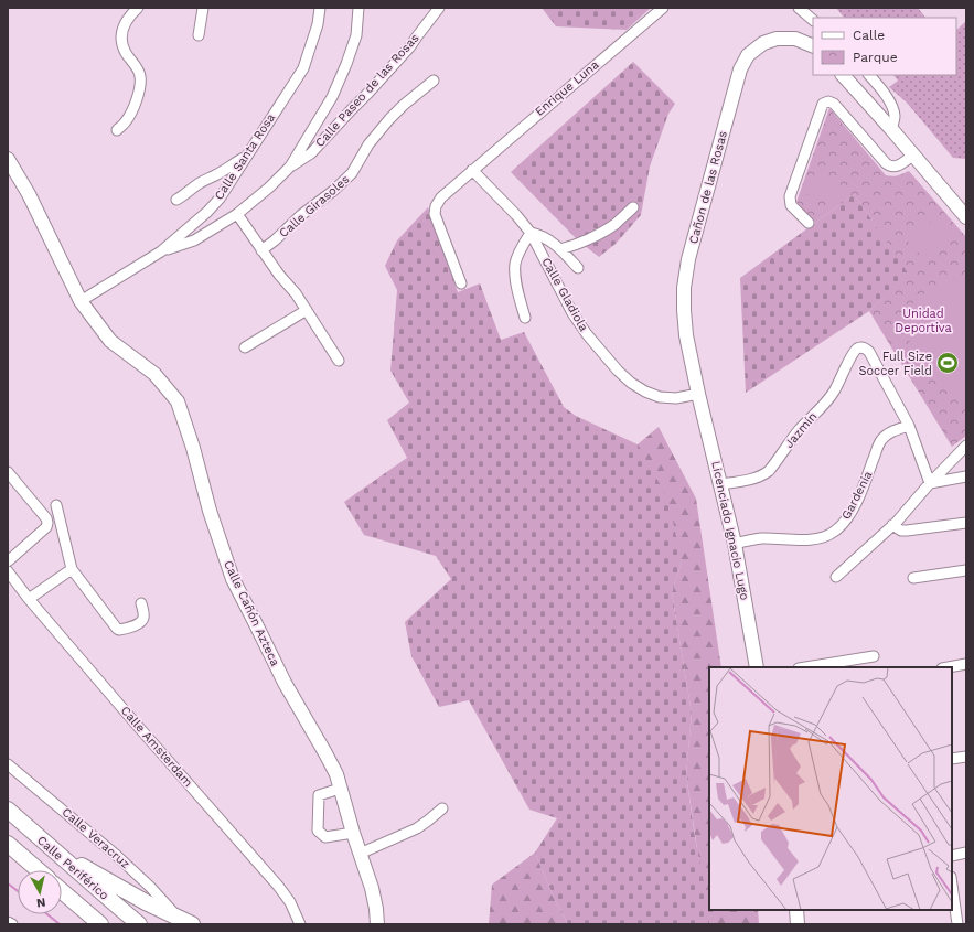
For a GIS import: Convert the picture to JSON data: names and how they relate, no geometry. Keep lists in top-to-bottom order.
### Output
{
  "streets": {
    "highway": ["Calle Periférico"],
    "main road": ["Cañon de las Rosas", "Licenciado Ignacio Lugo", "Calle Cañón Azteca"],
    "street": [
      "Enrique Luna",
      "Calle Paseo de las Rosas",
      "Calle Santa Rosa",
      "Calle Girasoles",
      "Calle Gladiola",
      "Jazmín",
      "Gardenia",
      "Calle Amsterdam",
      "Calle Veracruz"
    ]
  },
  "crossings": [
    ["Enrique Luna", "Calle Gladiola"],
    ["Calle Santa Rosa", "Calle Cañón Azteca"],
    ["Cañon de las Rosas", "Calle Gladiola"],
    ["Cañon de las Rosas", "Licenciado Ignacio Lugo"],
    ["Calle Gladiola", "Licenciado Ignacio Lugo"],
    ["Jazmín", "Gardenia"],
    ["Jazmín", "Licenciado Ignacio Lugo"],
    ["Gardenia", "Licenciado Ignacio Lugo"]
  ],
  "parks": ["Unidad Deportiva"],
  "places": {
    "sports": ["Full Size Soccer Field"]
  },
  "legend": ["Calle", "Parque"],
  "north": "bottom"
}
